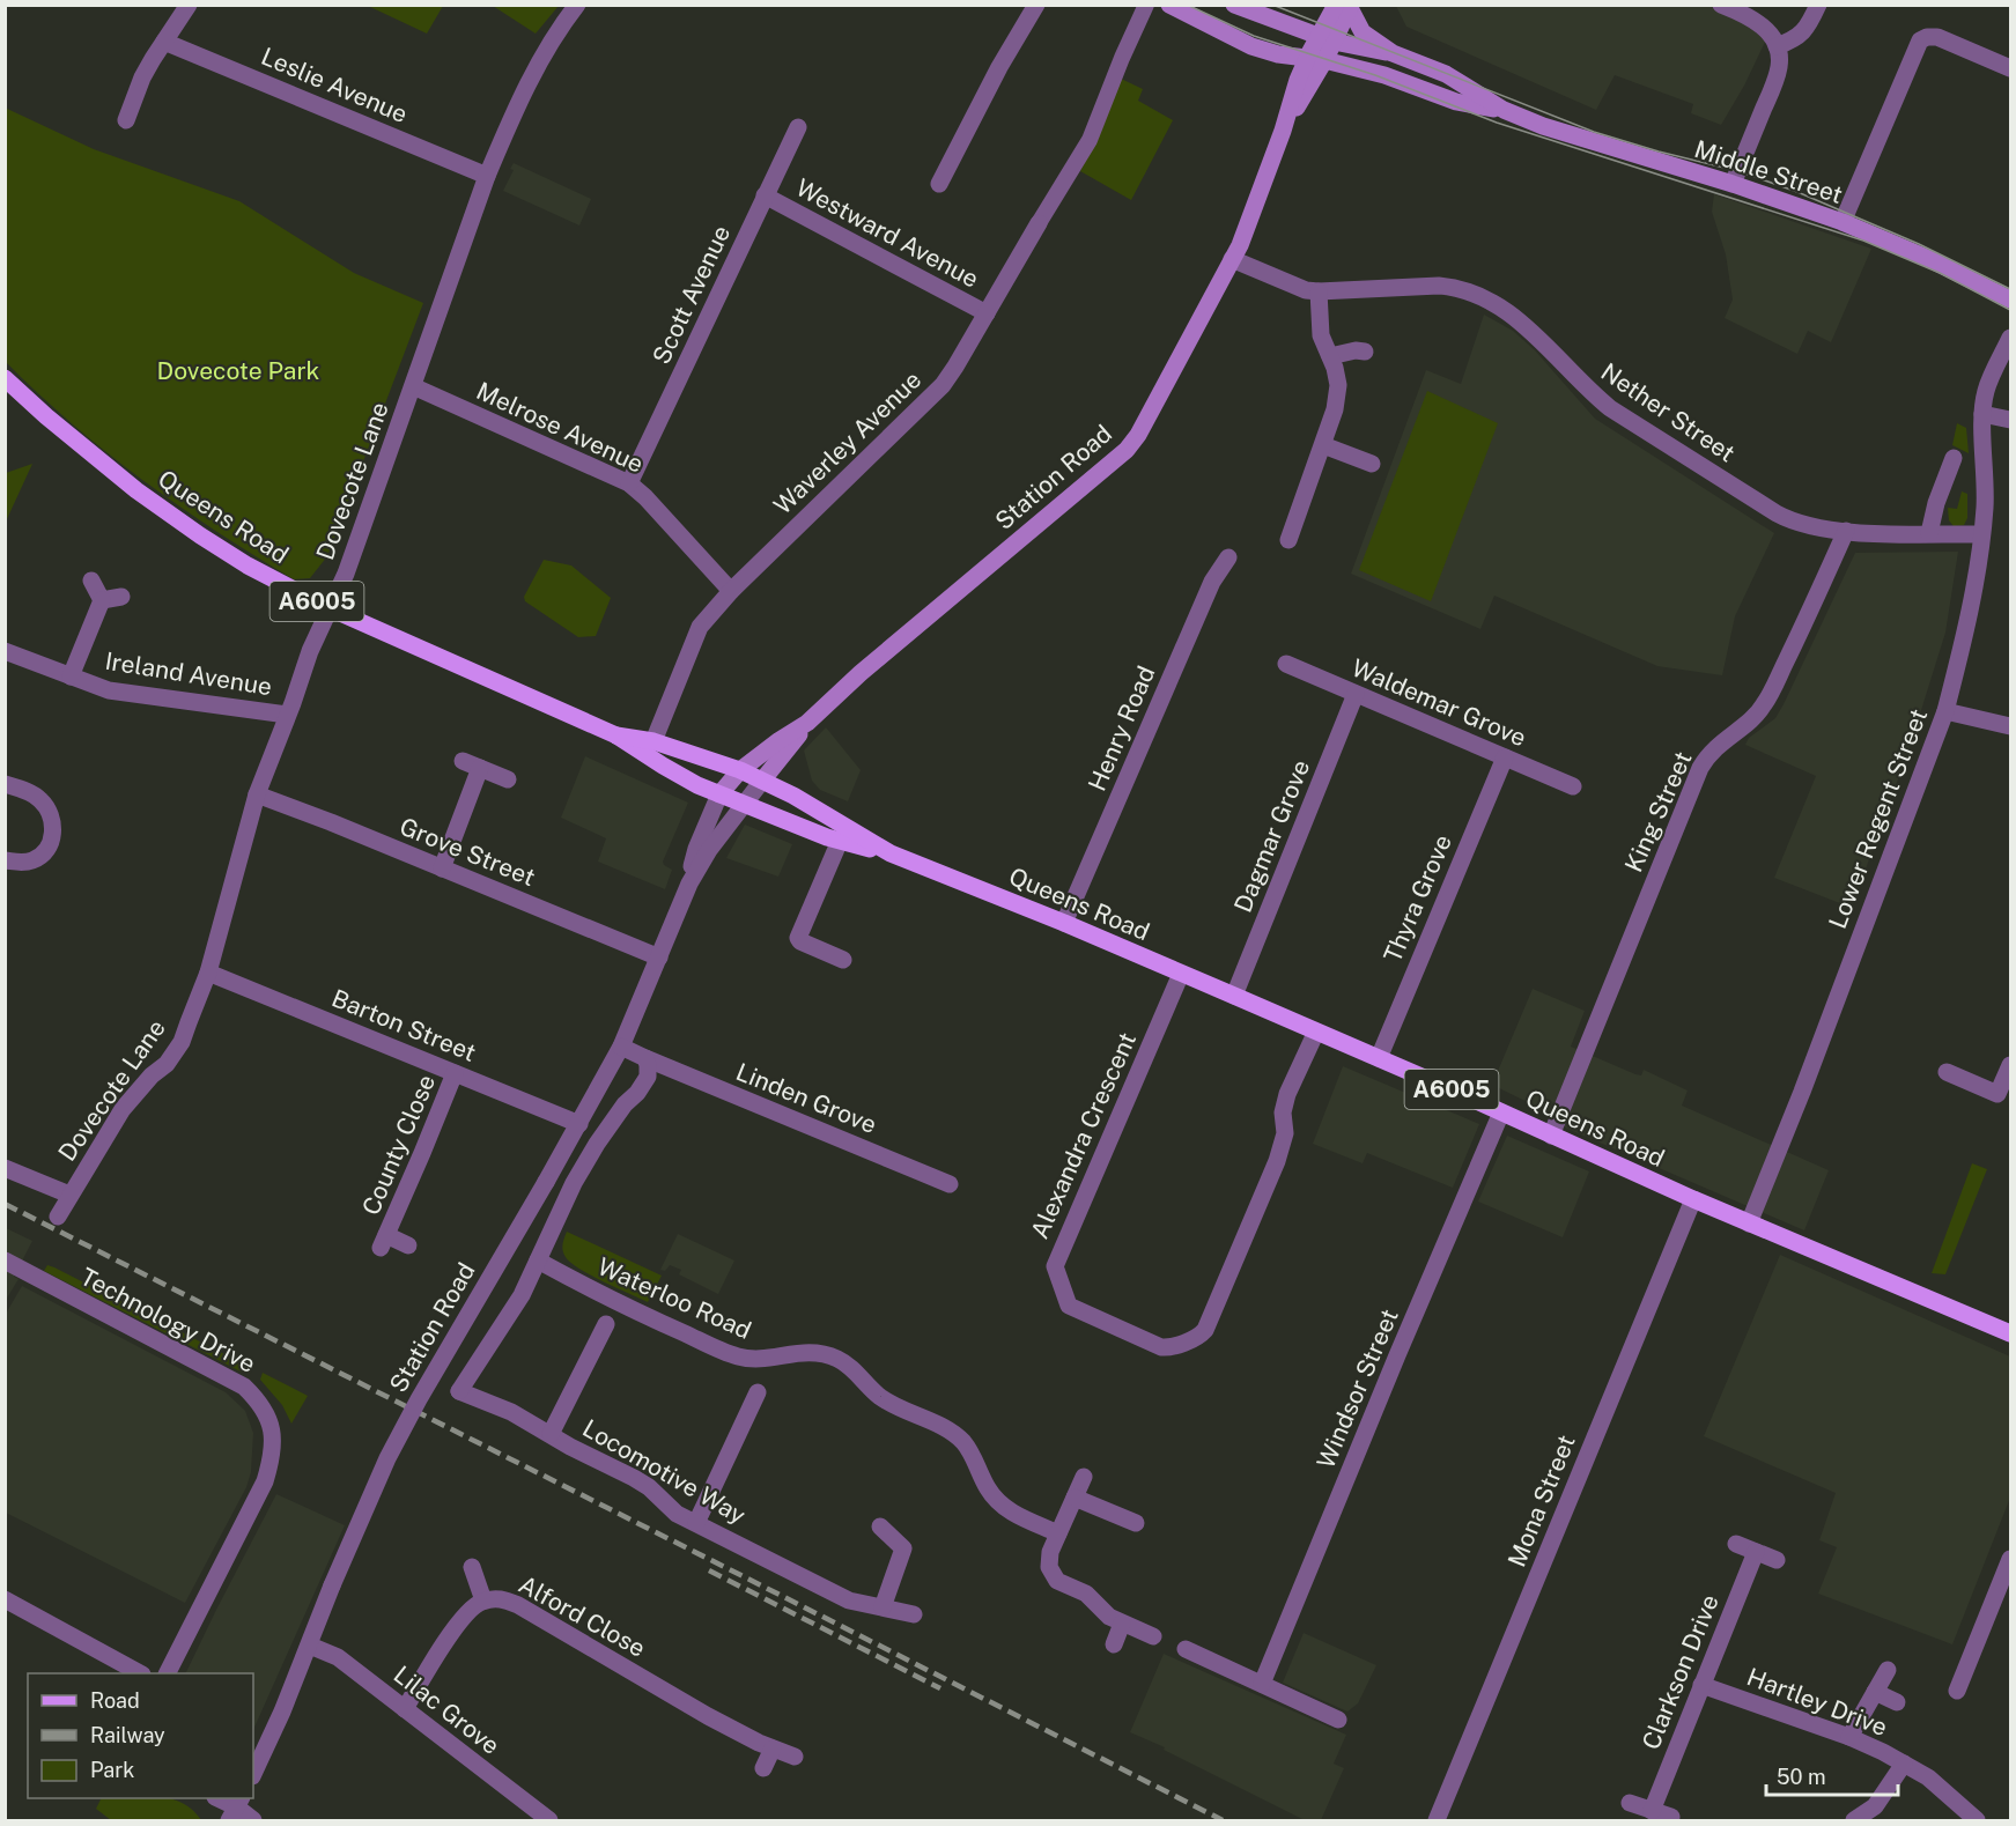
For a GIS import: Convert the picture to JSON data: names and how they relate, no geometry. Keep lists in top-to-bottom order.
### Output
{
  "streets": {
    "main road": [
      "Middle Street",
      "Station Road",
      "Queens Road",
      "A6005"
    ],
    "street": [
      "Leslie Avenue",
      "Westward Avenue",
      "Scott Avenue",
      "Nether Street",
      "Melrose Avenue",
      "Waverley Avenue",
      "Dovecote Lane",
      "Ireland Avenue",
      "Waldemar Grove",
      "Henry Road",
      "King Street",
      "Lower Regent Street",
      "Dagmar Grove",
      "Grove Street",
      "Thyra Grove",
      "Barton Street",
      "Linden Grove",
      "Alexandra Crescent",
      "County Close",
      "Waterloo Road",
      "Technology Drive",
      "Windsor Street",
      "Locomotive Way",
      "Mona Street",
      "Alford Close",
      "Clarkson Drive",
      "Hartley Drive",
      "Lilac Grove"
    ]
  },
  "crossings": [
    ["Leslie Avenue", "Dovecote Lane"],
    ["Middle Street", "Station Road"],
    ["Westward Avenue", "Scott Avenue"],
    ["Westward Avenue", "Waverley Avenue"],
    ["Scott Avenue", "Melrose Avenue"],
    ["Nether Street", "Station Road"],
    ["Nether Street", "King Street"],
    ["Nether Street", "Lower Regent Street"],
    ["Melrose Avenue", "Waverley Avenue"],
    ["Melrose Avenue", "Dovecote Lane"],
    ["Waverley Avenue", "Queens Road"],
    ["Station Road", "Queens Road"],
    ["Station Road", "Grove Street"],
    ["Station Road", "Barton Street"],
    ["Station Road", "Lilac Grove"],
    ["Dovecote Lane", "Queens Road"],
    ["Dovecote Lane", "Ireland Avenue"],
    ["Dovecote Lane", "Grove Street"],
    ["Dovecote Lane", "Barton Street"],
    ["Queens Road", "Henry Road"],
    ["Queens Road", "King Street"],
    ["Queens Road", "Lower Regent Street"],
    ["Queens Road", "Dagmar Grove"],
    ["Queens Road", "Thyra Grove"],
    ["Queens Road", "Alexandra Crescent"],
    ["Queens Road", "Windsor Street"],
    ["Queens Road", "Mona Street"],
    ["Waldemar Grove", "Dagmar Grove"],
    ["Waldemar Grove", "Thyra Grove"],
    ["Barton Street", "County Close"],
    ["Waterloo Road", "Locomotive Way"],
    ["Alford Close", "Lilac Grove"],
    ["Clarkson Drive", "Hartley Drive"]
  ],
  "parks": ["Dovecote Park"],
  "legend": ["Road", "Railway", "Park"],
  "scale_bar": "50 m"
}
